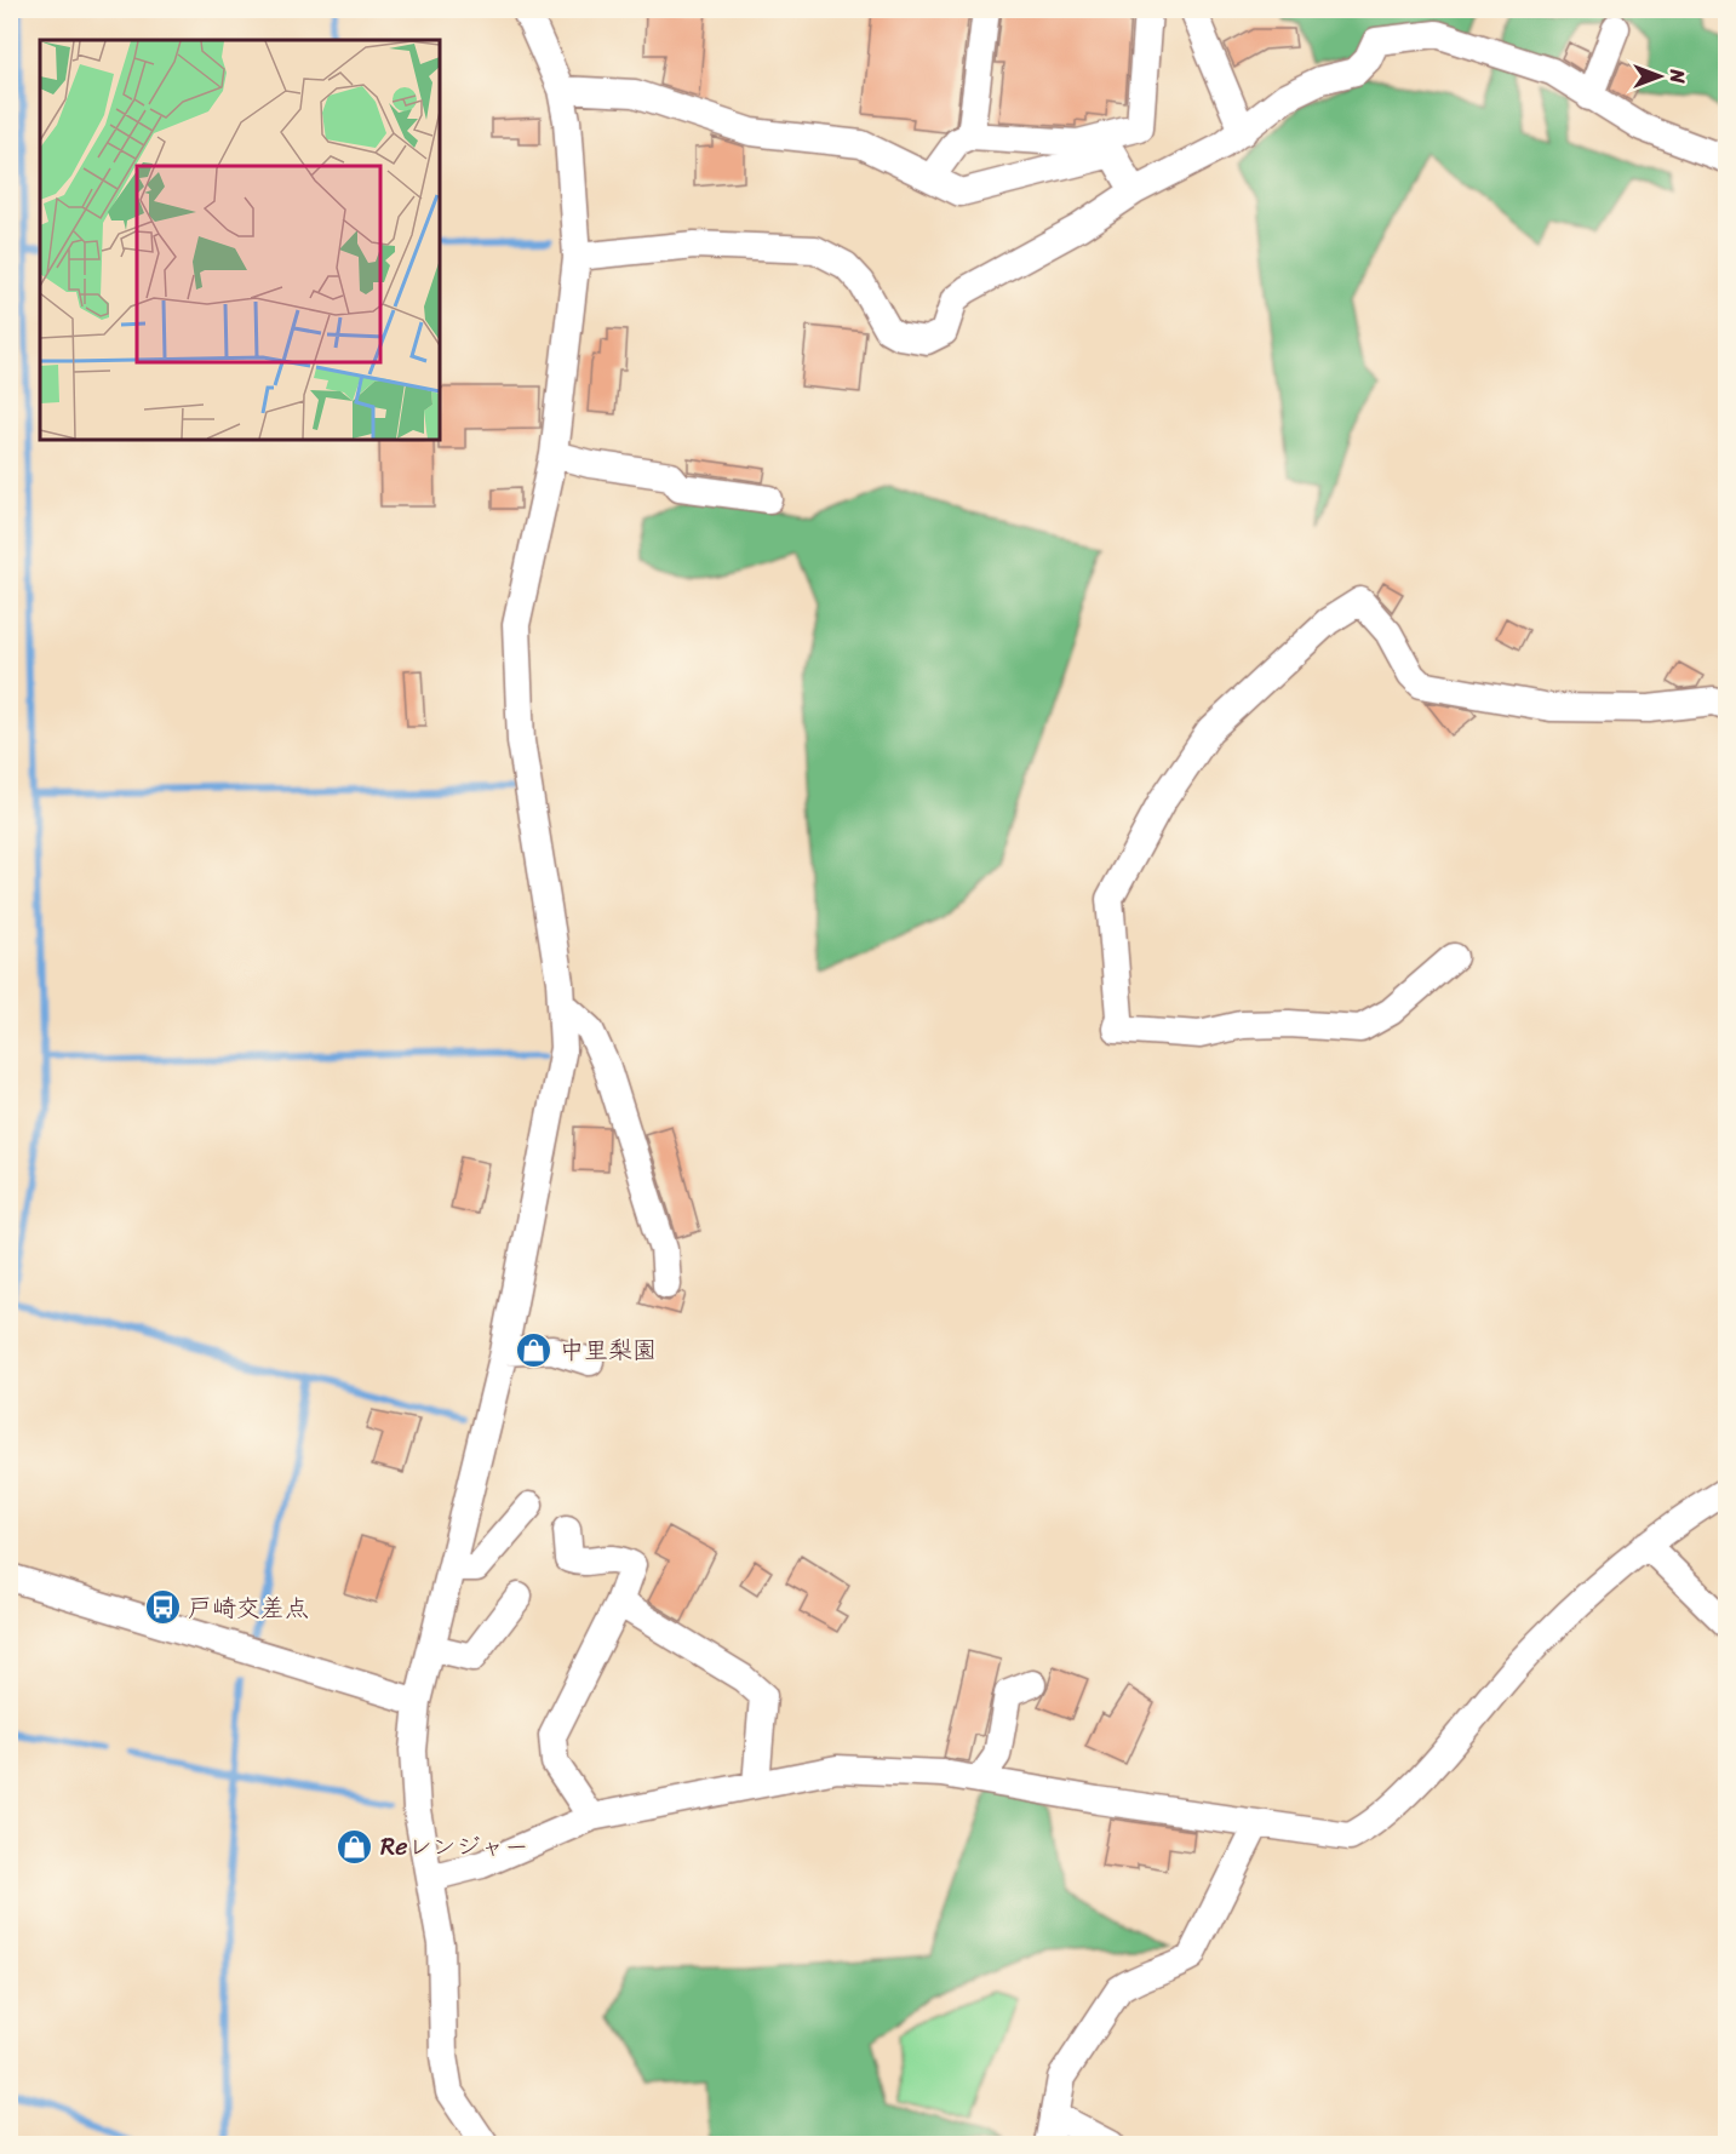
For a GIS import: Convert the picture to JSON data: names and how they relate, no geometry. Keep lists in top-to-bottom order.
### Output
{
  "places": {
    "shop": ["中里梨園", "Reレンジャー"],
    "bus stop": ["戸崎交差点"]
  },
  "north": "right"
}
